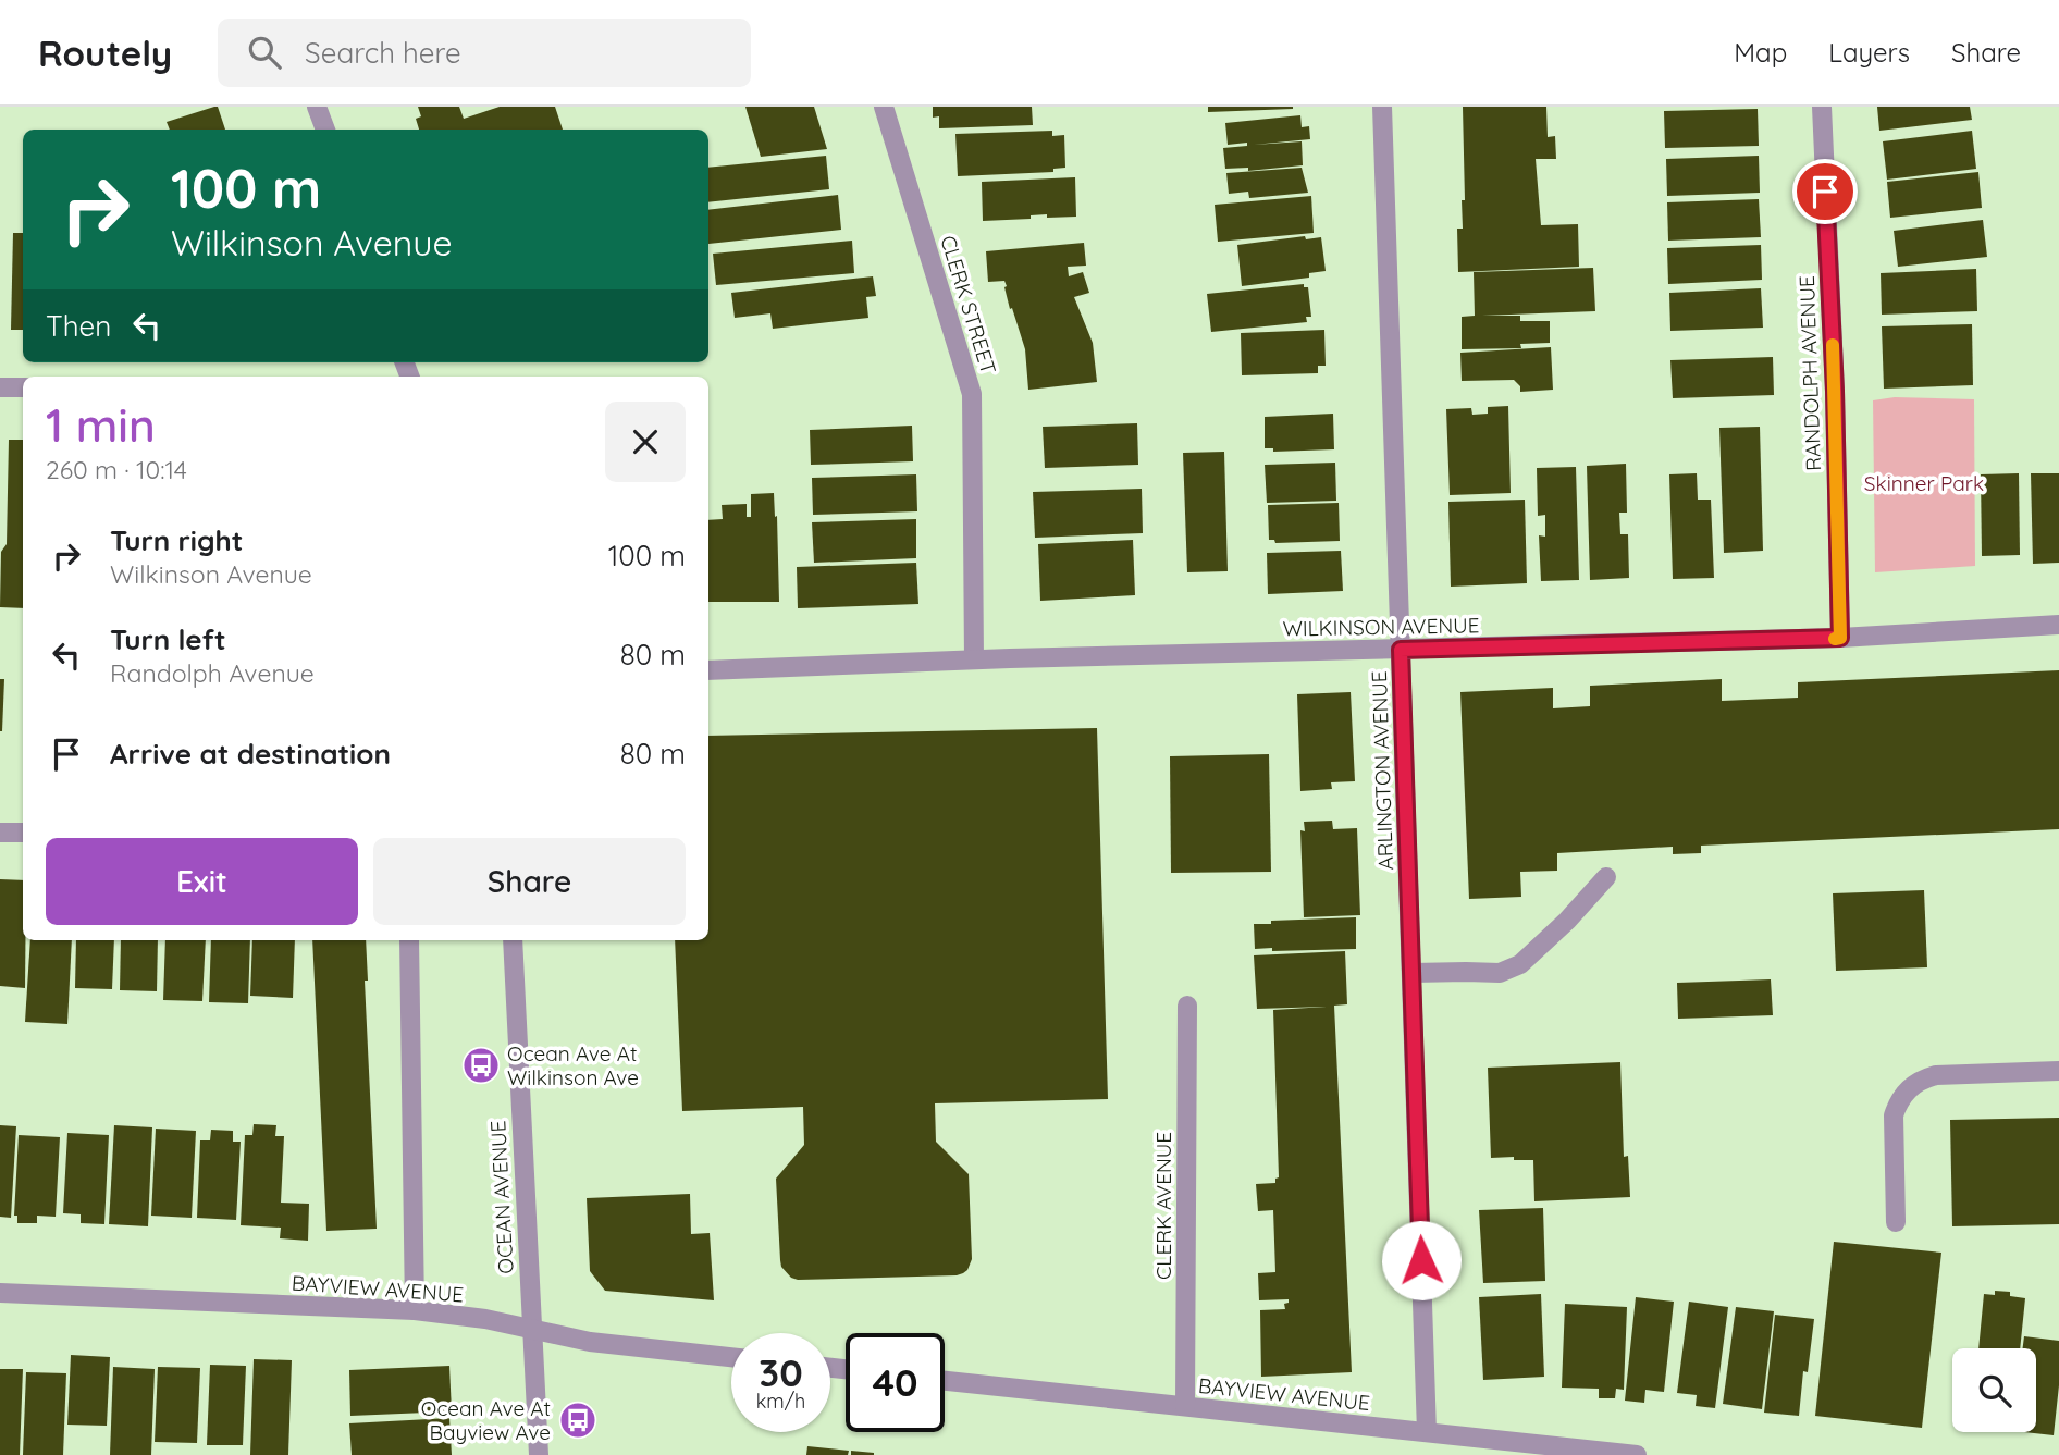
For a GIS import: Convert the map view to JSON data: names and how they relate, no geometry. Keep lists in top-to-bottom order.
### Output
{
  "streets": {
    "street": [
      "CLERK STREET",
      "RANDOLPH AVENUE",
      "WILKINSON AVENUE",
      "ARLINGTON AVENUE",
      "OCEAN AVENUE",
      "CLERK AVENUE",
      "BAYVIEW AVENUE"
    ]
  },
  "crossings": [
    ["CLERK STREET", "WILKINSON AVENUE"],
    ["RANDOLPH AVENUE", "WILKINSON AVENUE"],
    ["WILKINSON AVENUE", "ARLINGTON AVENUE"],
    ["ARLINGTON AVENUE", "BAYVIEW AVENUE"],
    ["OCEAN AVENUE", "BAYVIEW AVENUE"],
    ["CLERK AVENUE", "BAYVIEW AVENUE"]
  ],
  "parks": ["Skinner Park"],
  "places": {
    "bus stop": ["Ocean Ave At Wilkinson Ave", "Ocean Ave At Bayview Ave"]
  },
  "page": {
    "header": "Routely",
    "search": "Search here",
    "nav": ["Map", "Layers", "Share"],
    "turn": ["100 m", "Wilkinson Avenue"],
    "then": "Then",
    "heading": ["1 min", "260 m · 10:14"],
    "list": [
      {
        "name": "Turn right",
        "note": "Wilkinson Avenue",
        "value": "100 m"
      },
      {
        "name": "Turn left",
        "note": "Randolph Avenue",
        "value": "80 m"
      },
      {
        "name": "Arrive at destination",
        "value": "80 m"
      }
    ],
    "buttons": ["Exit", "Share"],
    "speed": "30 km/h",
    "limit": "40"
  }
}
